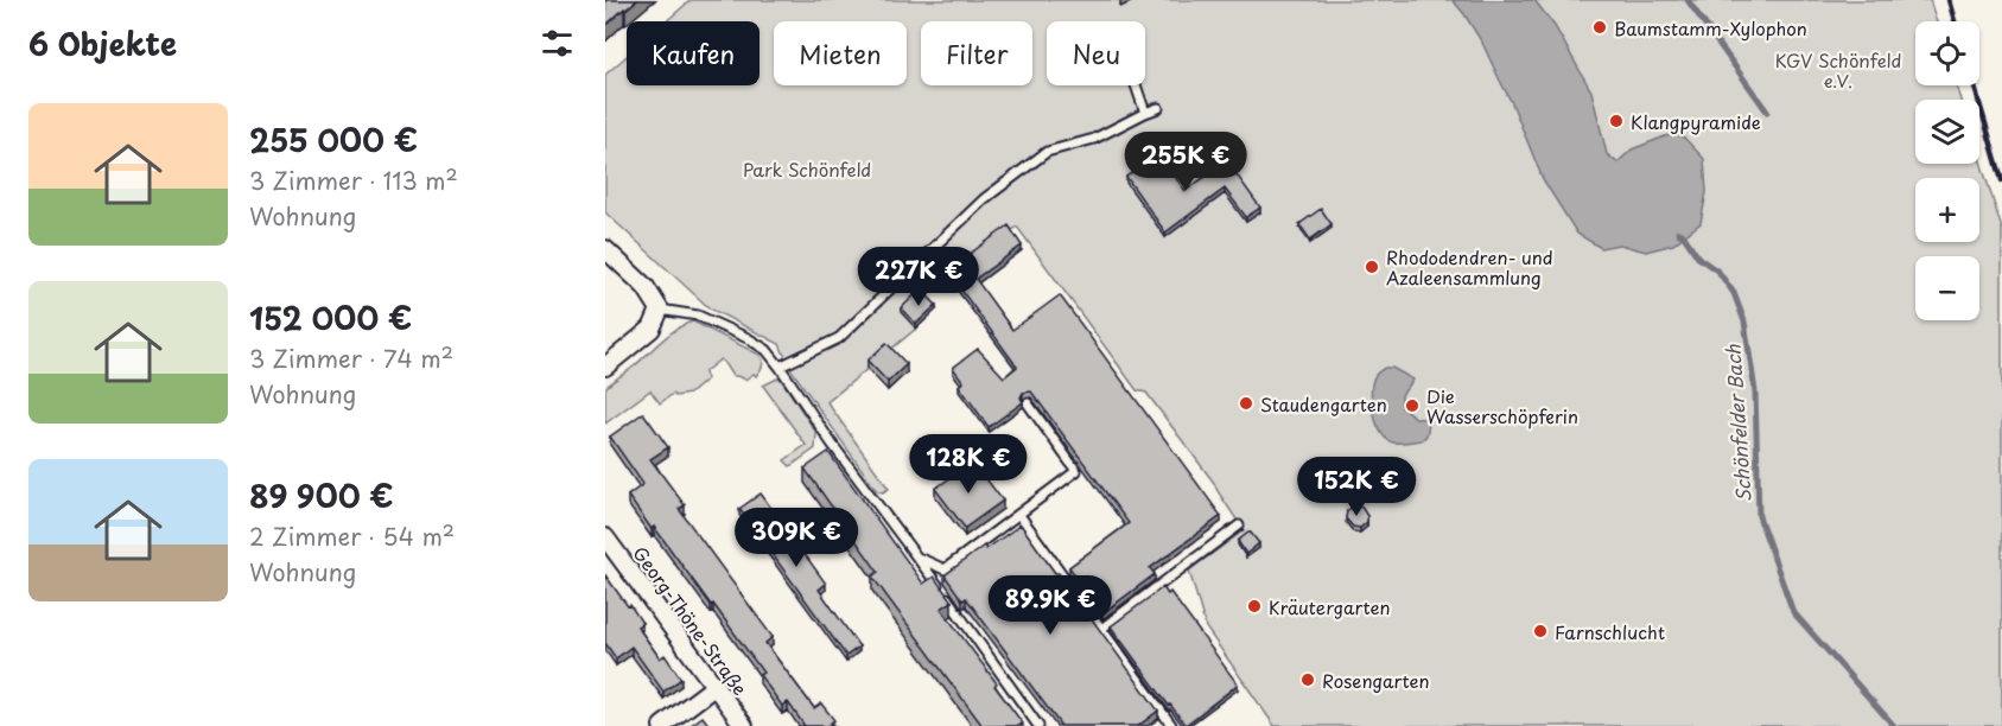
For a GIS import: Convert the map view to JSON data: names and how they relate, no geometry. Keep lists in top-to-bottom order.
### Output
{
  "streets": {
    "street": ["Georg-Thöne-Straße"]
  },
  "water": ["Schönfelder Bach"],
  "parks": ["KGV Schönfeld e.V.", "Park Schönfeld"],
  "places": [
    "Baumstamm-Xylophon",
    "Klangpyramide",
    "Rhododendren- und Azaleensammlung",
    "Staudengarten",
    "Die Wasserschöpferin",
    "Kräutergarten",
    "Farnschlucht",
    "Rosengarten"
  ],
  "page": {
    "heading": "6 Objekte",
    "map_buttons": ["+", "−"],
    "chip": [
      "Kaufen",
      "Mieten",
      "Filter",
      "Neu"
    ],
    "list": [
      {
        "name": "255 000 €",
        "note": "3 Zimmer · 113 m² · Wohnung"
      },
      {
        "name": "152 000 €",
        "note": "3 Zimmer · 74 m² · Wohnung"
      },
      {
        "name": "89 900 €",
        "note": "2 Zimmer · 54 m² · Wohnung"
      }
    ],
    "price": [
      "255K €",
      "227K €",
      "128K €",
      "152K €",
      "309K €",
      "89.9K €"
    ]
  }
}
